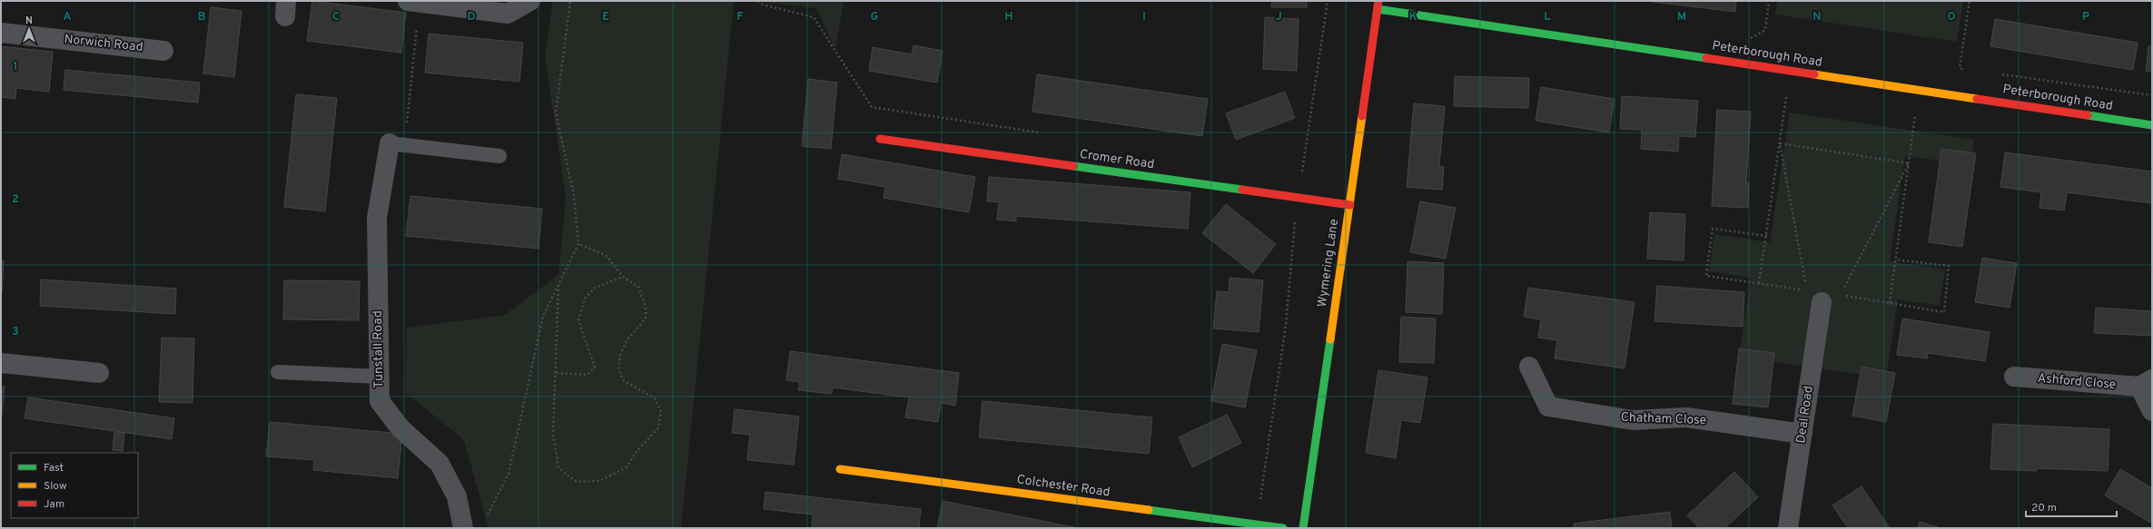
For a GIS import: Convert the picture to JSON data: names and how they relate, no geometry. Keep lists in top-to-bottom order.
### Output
{
  "streets": {
    "street": [
      "Norwich Road",
      "Peterborough Road",
      "Cromer Road",
      "Wymering Lane",
      "Tunstall Road",
      "Ashford Close",
      "Deal Road",
      "Chatham Close",
      "Colchester Road"
    ]
  },
  "crossings": [
    ["Peterborough Road", "Wymering Lane"],
    ["Cromer Road", "Wymering Lane"],
    ["Deal Road", "Chatham Close"]
  ],
  "legend": ["Fast", "Slow", "Jam"],
  "scale_bar": "20 m",
  "north": "top",
  "grid": {
    "columns": [
      "A",
      "B",
      "C",
      "D",
      "E",
      "F",
      "G",
      "H",
      "I",
      "J",
      "K",
      "L",
      "M",
      "N",
      "O",
      "P"
    ],
    "rows": ["1", "2", "3"]
  }
}
